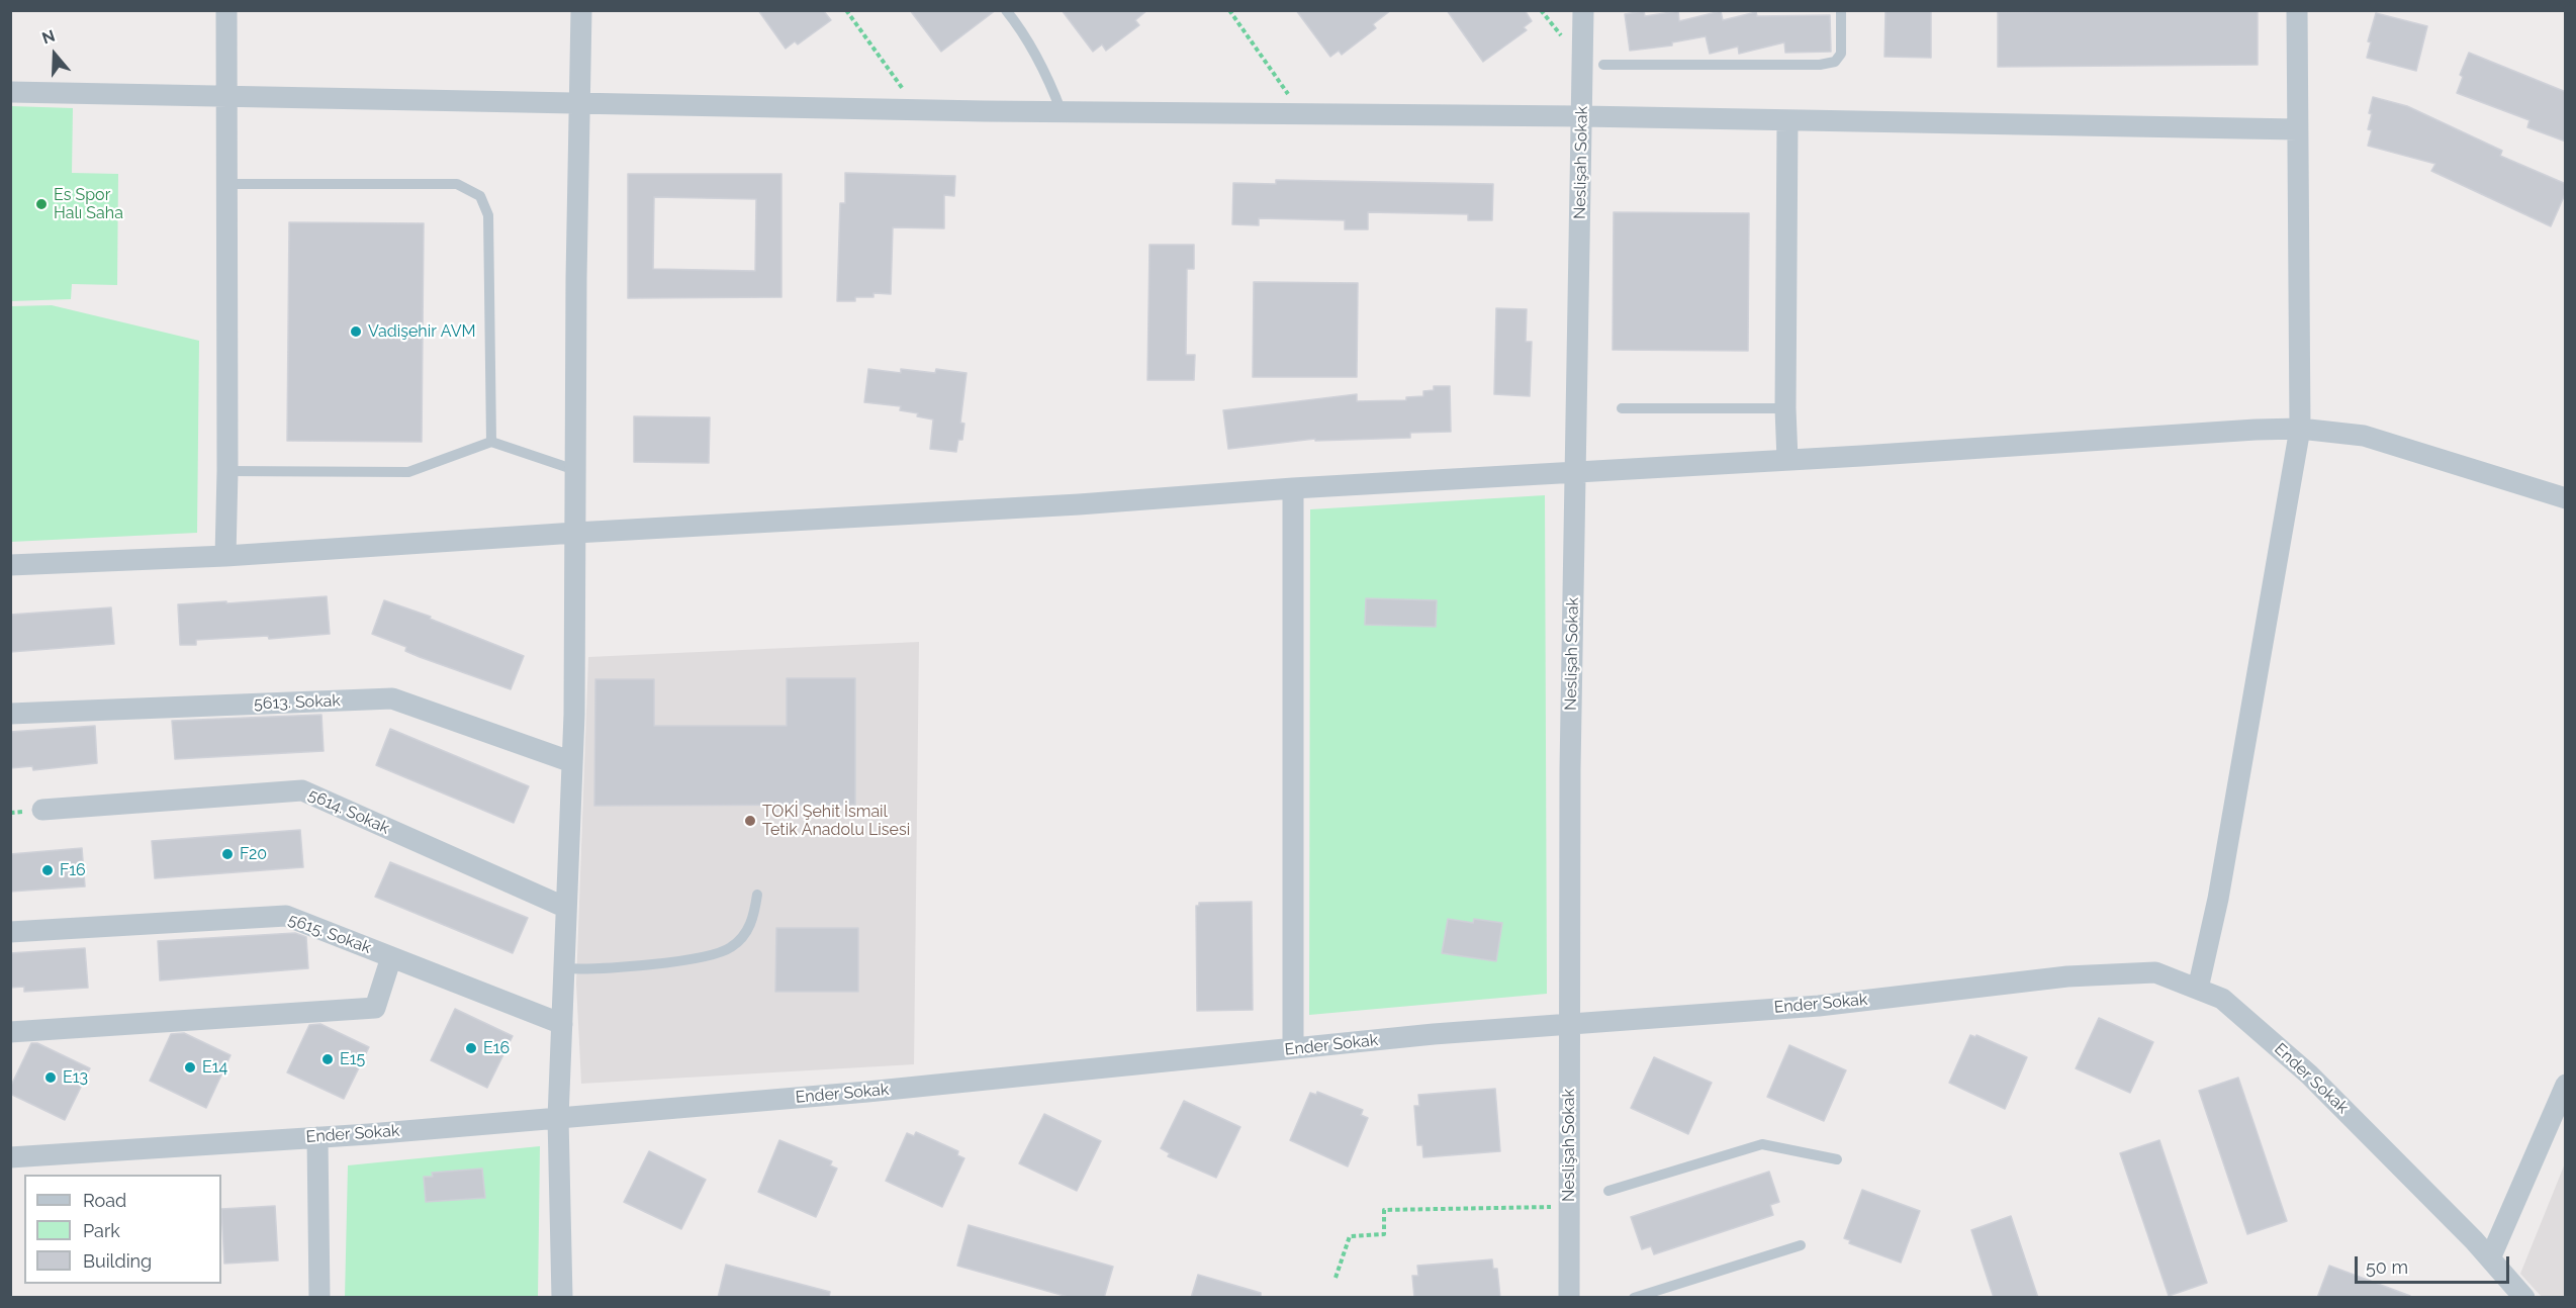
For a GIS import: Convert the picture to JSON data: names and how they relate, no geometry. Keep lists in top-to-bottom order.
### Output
{
  "streets": {
    "street": [
      "Neslişah Sokak",
      "5613. Sokak",
      "5614. Sokak",
      "5615. Sokak",
      "Ender Sokak"
    ]
  },
  "crossings": [
    ["Neslişah Sokak", "Ender Sokak"]
  ],
  "places": [
    "Es Spor Halı Saha",
    "Vadişehir AVM",
    "TOKİ Şehit İsmail Tetik Anadolu Lisesi",
    "F20",
    "F16",
    "E16",
    "E15",
    "E14",
    "E13"
  ],
  "legend": ["Road", "Park", "Building"],
  "scale_bar": "50 m",
  "north": "top"
}
